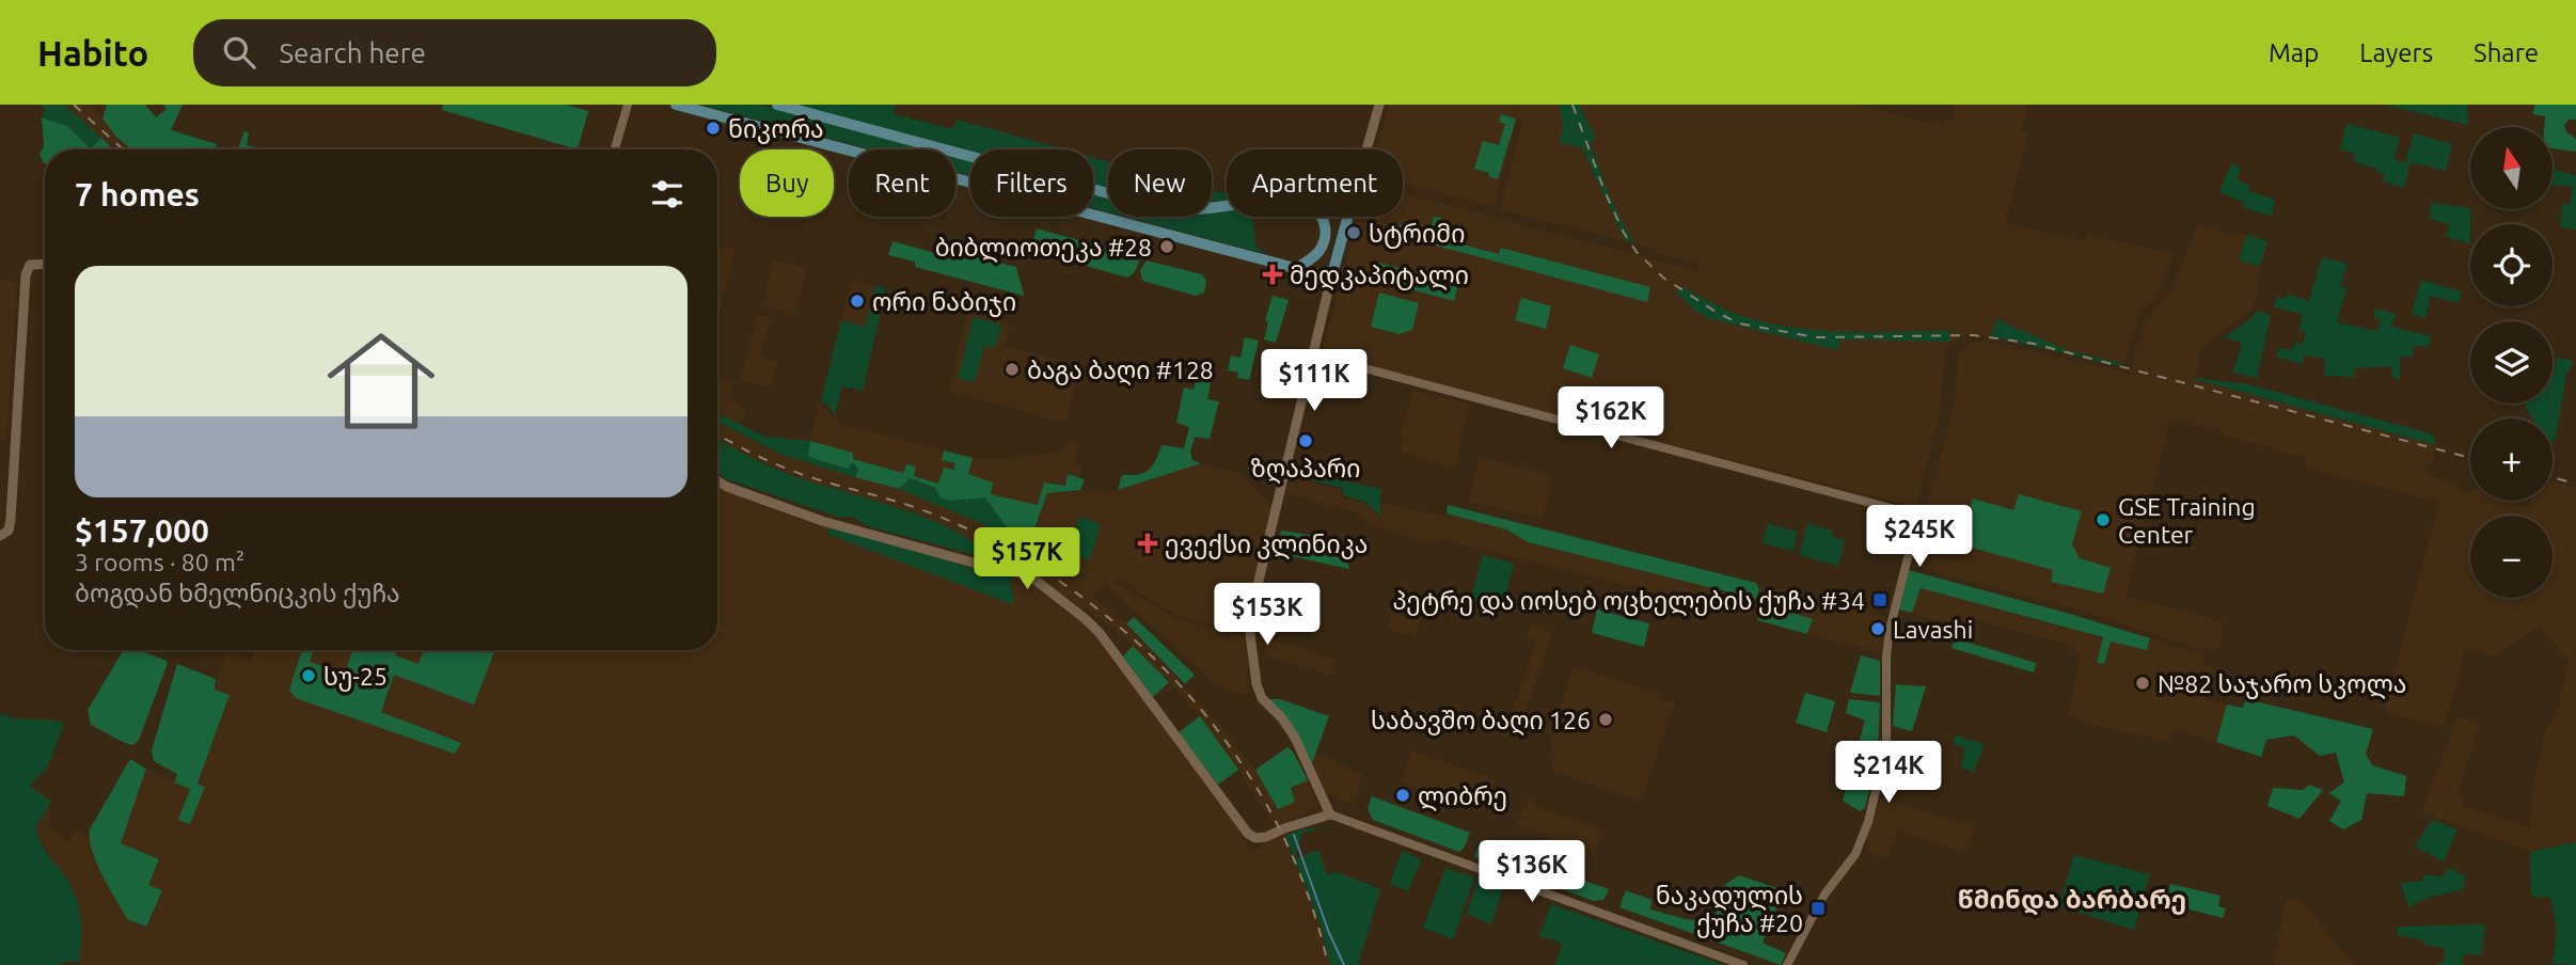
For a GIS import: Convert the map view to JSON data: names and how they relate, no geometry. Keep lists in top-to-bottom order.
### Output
{
  "districts": ["წმინდა ბარბარე"],
  "places": {
    "other": [
      "ნიკორა",
      "სტრიმი",
      "ბიბლიოთეკა #28",
      "ორი ნაბიჯი",
      "ბაგა ბაღი #128",
      "ზღაპარი",
      "GSE Training Center",
      "Lavashi",
      "სუ-25",
      "№82 საჯარო სკოლა",
      "საბავშო ბაღი 126",
      "ლიბრე"
    ],
    "health": ["მედკაპიტალი", "ევექსი კლინიკა"],
    "transit": ["პეტრე და იოსებ ოცხელების ქუჩა #34", "ნაკადულის ქუჩა #20"]
  },
  "north": "top",
  "page": {
    "header": "Habito",
    "search": "Search here",
    "nav": ["Map", "Layers", "Share"],
    "map_buttons": ["+", "−"],
    "chip": [
      "Buy",
      "Rent",
      "Filters",
      "New",
      "Apartment"
    ],
    "heading": "7 homes",
    "list": [
      {
        "name": "$157,000",
        "note": "3 rooms · 80 m² · ბოგდან ხმელნიცკის ქუჩა"
      }
    ],
    "price": [
      "$111K",
      "$162K",
      "$245K",
      "$157K",
      "$153K",
      "$214K",
      "$136K"
    ]
  }
}
